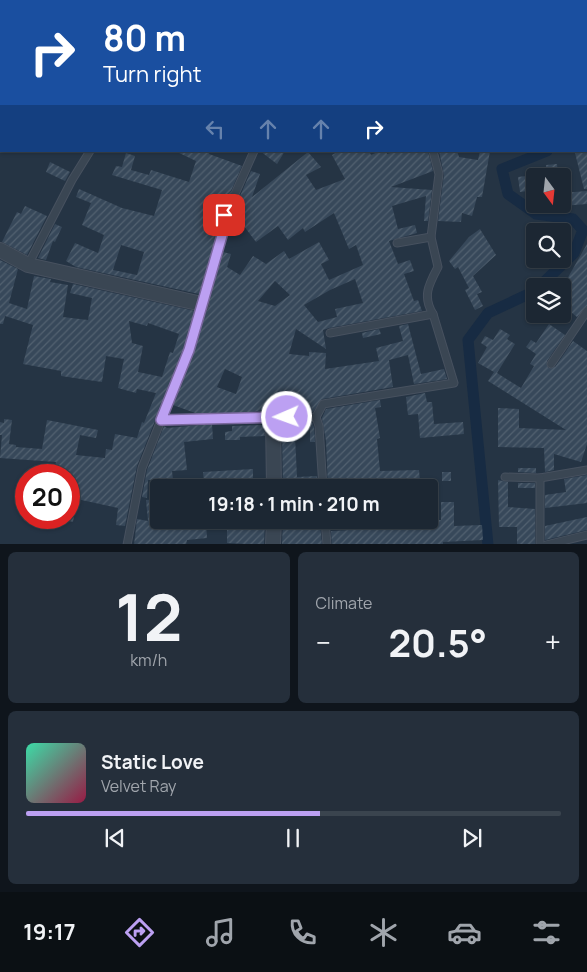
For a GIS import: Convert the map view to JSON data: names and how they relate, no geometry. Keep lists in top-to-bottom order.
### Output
{
  "north": "bottom",
  "page": {
    "turn": ["80 m", "Turn right"],
    "limit": "20",
    "trip": "19:18 · 1 min · 210 m",
    "tile": [
      ["12", "km/h"],
      "Climate"
    ],
    "heat": ["−", "20.5°", "+"],
    "song": ["Static Love", "Velvet Ray"],
    "tabs": "19:17"
  }
}
